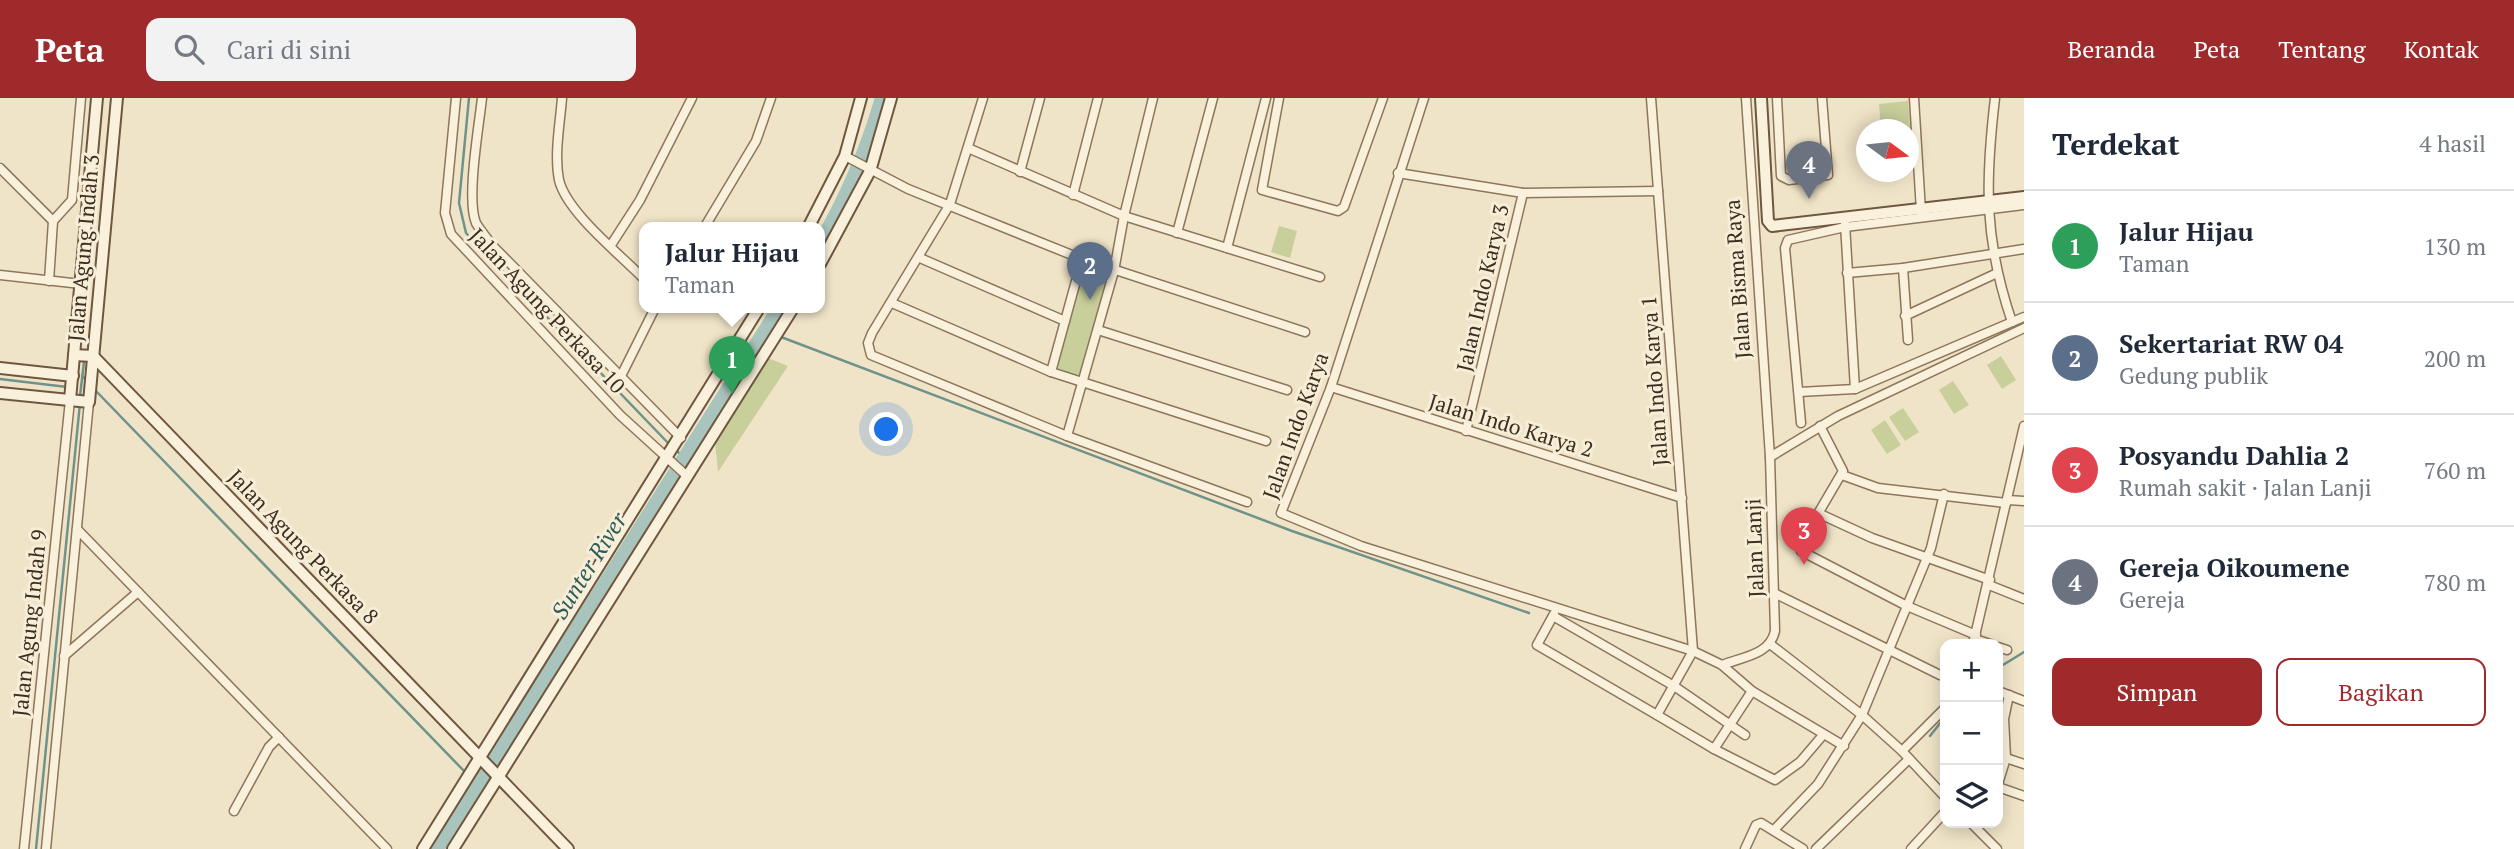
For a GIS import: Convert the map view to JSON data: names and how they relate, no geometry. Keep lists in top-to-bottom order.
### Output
{
  "streets": {
    "street": [
      "Jalan Agung Indah 3",
      "Jalan Bisma Raya",
      "Jalan Indo Karya 3",
      "Jalan Agung Perkasa 10",
      "Jalan Indo Karya 1",
      "Jalan Indo Karya",
      "Jalan Indo Karya 2",
      "Jalan Agung Perkasa 8",
      "Jalan Lanji",
      "Jalan Agung Indah 9"
    ]
  },
  "crossings": [
    ["Jalan Agung Indah 3", "Jalan Agung Perkasa 8"],
    ["Jalan Agung Indah 3", "Jalan Agung Indah 9"],
    ["Jalan Bisma Raya", "Jalan Lanji"],
    ["Jalan Indo Karya 3", "Jalan Indo Karya 2"],
    ["Jalan Indo Karya 1", "Jalan Indo Karya"],
    ["Jalan Indo Karya 1", "Jalan Indo Karya 2"],
    ["Jalan Indo Karya", "Jalan Indo Karya 2"]
  ],
  "water": ["Sunter River"],
  "north": "right",
  "page": {
    "header": "Peta",
    "search": "Cari di sini",
    "nav": [
      "Beranda",
      "Peta",
      "Tentang",
      "Kontak"
    ],
    "heading": ["Terdekat", "4 hasil"],
    "pins": [
      "4",
      "2",
      "1",
      "3"
    ],
    "list": [
      {
        "mark": "1",
        "name": "Jalur Hijau",
        "note": "Taman",
        "value": "130 m"
      },
      {
        "mark": "2",
        "name": "Sekertariat RW 04",
        "note": "Gedung publik",
        "value": "200 m"
      },
      {
        "mark": "3",
        "name": "Posyandu Dahlia 2",
        "note": "Rumah sakit · Jalan Lanji",
        "value": "760 m"
      },
      {
        "mark": "4",
        "name": "Gereja Oikoumene",
        "note": "Gereja",
        "value": "780 m"
      }
    ],
    "popup": ["Jalur Hijau", "Taman"],
    "buttons": ["Simpan", "Bagikan"],
    "map_buttons": ["+", "−"]
  }
}
